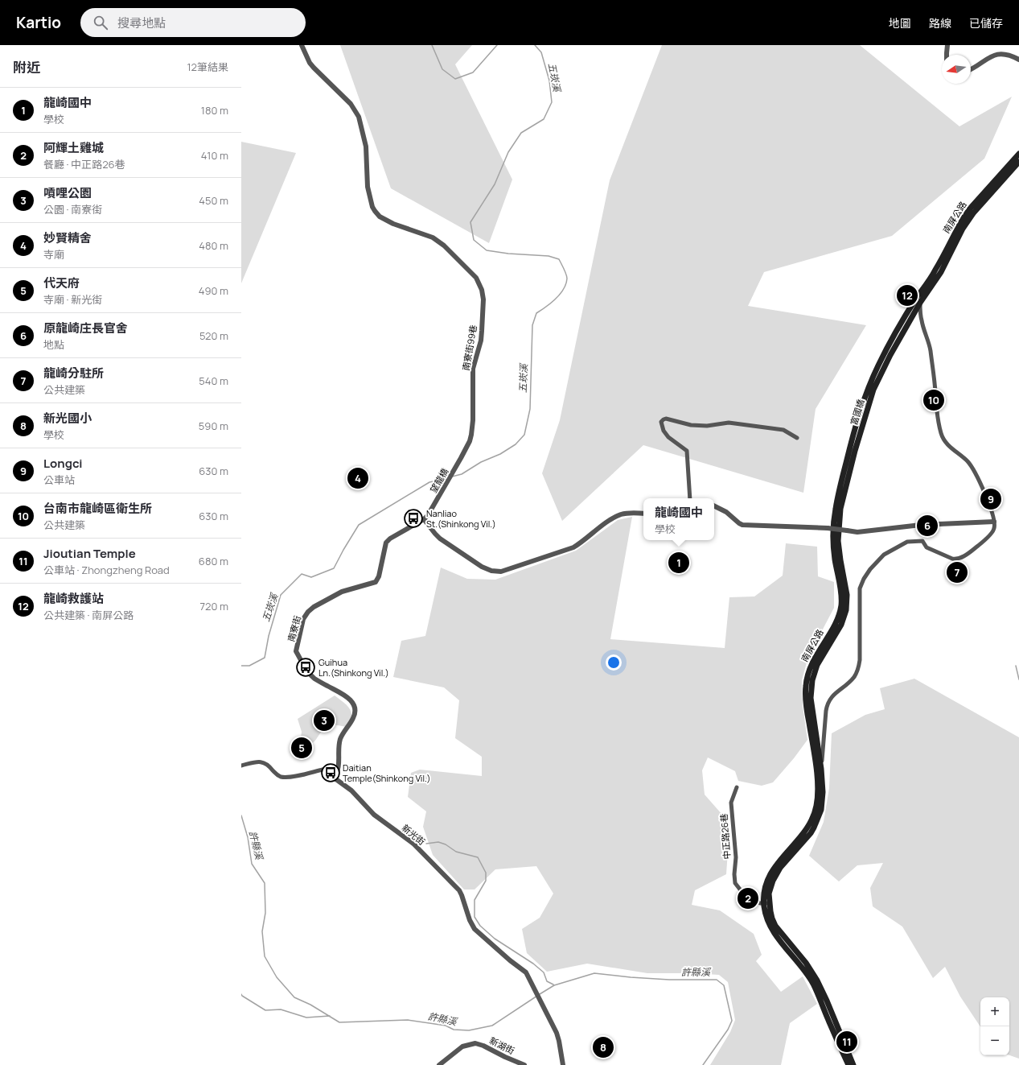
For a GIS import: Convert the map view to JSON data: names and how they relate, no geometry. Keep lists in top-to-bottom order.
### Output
{
  "streets": {
    "main road": ["南屏公路", "富國橋"],
    "street": [
      "南寮街99巷",
      "望龍橋",
      "南寮街",
      "新光街",
      "中正路26巷",
      "新湖街"
    ]
  },
  "crossings": [
    ["南屏公路", "富國橋"],
    ["南屏公路", "中正路26巷"],
    ["南寮街99巷", "望龍橋"],
    ["望龍橋", "南寮街"],
    ["南寮街", "新光街"]
  ],
  "water": ["五崁溪", "許縣溪"],
  "places": {
    "bus stop": ["Nanliao St.(Shinkong Vil.)", "Guihua Ln.(Shinkong Vil.)", "Daitian Temple(Shinkong Vil.)"]
  },
  "north": "left",
  "page": {
    "header": "Kartio",
    "search": "搜尋地點",
    "nav": ["地圖", "路線", "已儲存"],
    "heading": ["附近", "12筆結果"],
    "list": [
      {
        "mark": "1",
        "name": "龍崎國中",
        "note": "學校",
        "value": "180 m"
      },
      {
        "mark": "2",
        "name": "阿輝土雞城",
        "note": "餐廳 · 中正路26巷",
        "value": "410 m"
      },
      {
        "mark": "3",
        "name": "嗊哩公園",
        "note": "公園 · 南寮街",
        "value": "450 m"
      },
      {
        "mark": "4",
        "name": "妙賢精舍",
        "note": "寺廟",
        "value": "480 m"
      },
      {
        "mark": "5",
        "name": "代天府",
        "note": "寺廟 · 新光街",
        "value": "490 m"
      },
      {
        "mark": "6",
        "name": "原龍崎庄長官舍",
        "note": "地點",
        "value": "520 m"
      },
      {
        "mark": "7",
        "name": "龍崎分駐所",
        "note": "公共建築",
        "value": "540 m"
      },
      {
        "mark": "8",
        "name": "新光國小",
        "note": "學校",
        "value": "590 m"
      },
      {
        "mark": "9",
        "name": "Longci",
        "note": "公車站",
        "value": "630 m"
      },
      {
        "mark": "10",
        "name": "台南市龍崎區衛生所",
        "note": "公共建築",
        "value": "630 m"
      },
      {
        "mark": "11",
        "name": "Jioutian Temple",
        "note": "公車站 · Zhongzheng Road",
        "value": "680 m"
      },
      {
        "mark": "12",
        "name": "龍崎救護站",
        "note": "公共建築 · 南屏公路",
        "value": "720 m"
      }
    ],
    "pins": [
      "12",
      "10",
      "4",
      "9",
      "6",
      "1",
      "7",
      "3",
      "5",
      "2",
      "11",
      "8"
    ],
    "popup": ["龍崎國中", "學校"],
    "map_buttons": ["+", "−"]
  }
}
